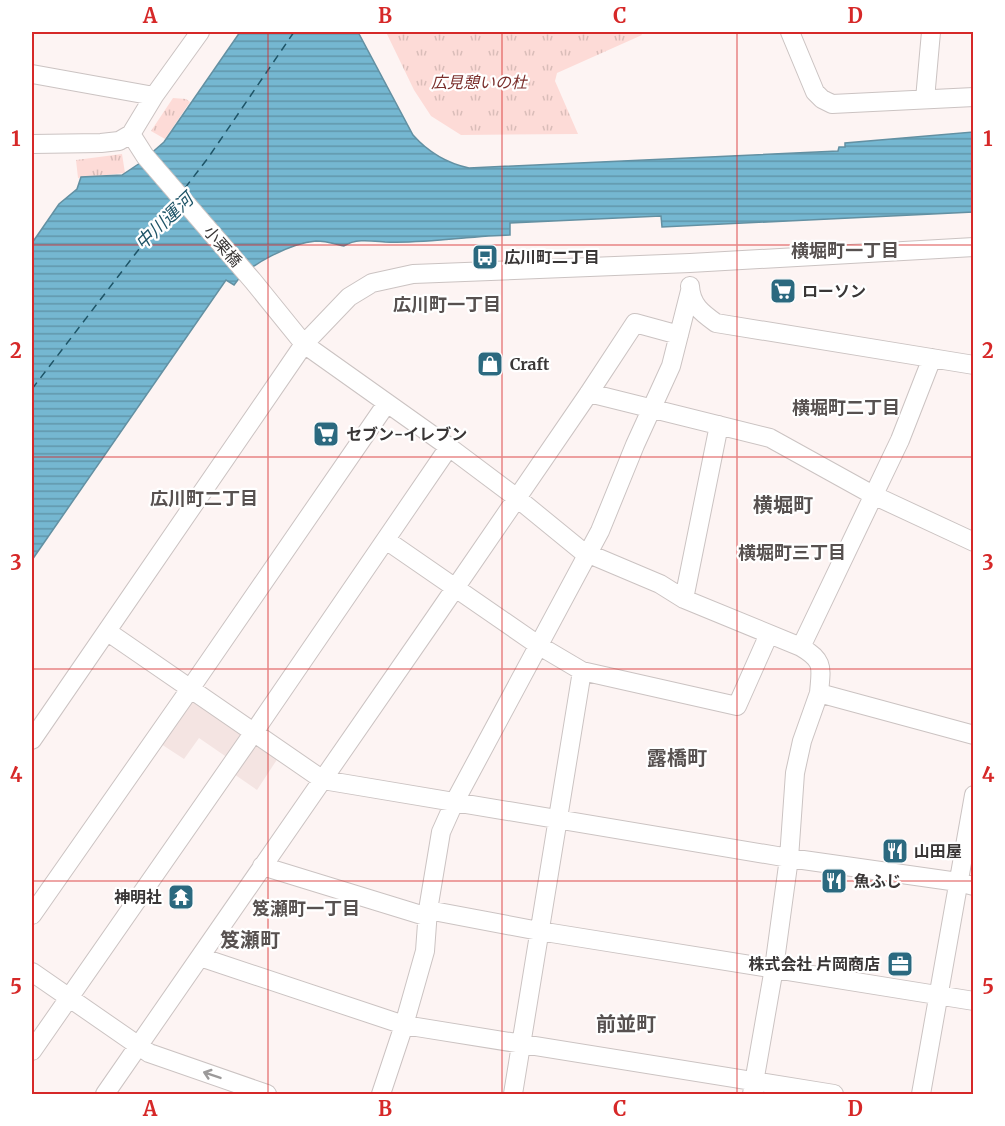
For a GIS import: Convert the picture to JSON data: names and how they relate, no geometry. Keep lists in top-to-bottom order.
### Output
{
  "streets": {
    "street": ["小栗橋"]
  },
  "districts": [
    "横堀町一丁目",
    "広川町一丁目",
    "横堀町二丁目",
    "広川町二丁目",
    "横堀町",
    "横堀町三丁目",
    "露橋町",
    "笈瀬町一丁目",
    "笈瀬町",
    "前並町"
  ],
  "water": ["中川運河"],
  "parks": ["広見憩いの杜"],
  "places": {
    "bus stop": ["広川町二丁目"],
    "supermarket": ["ローソン", "セブン-イレブン"],
    "shop": ["Craft"],
    "restaurant": ["山田屋", "魚ふじ"],
    "temple": ["神明社"],
    "office": ["株式会社 片岡商店"]
  },
  "grid": {
    "columns": [
      "A",
      "B",
      "C",
      "D"
    ],
    "rows": [
      "1",
      "2",
      "3",
      "4",
      "5"
    ]
  }
}
